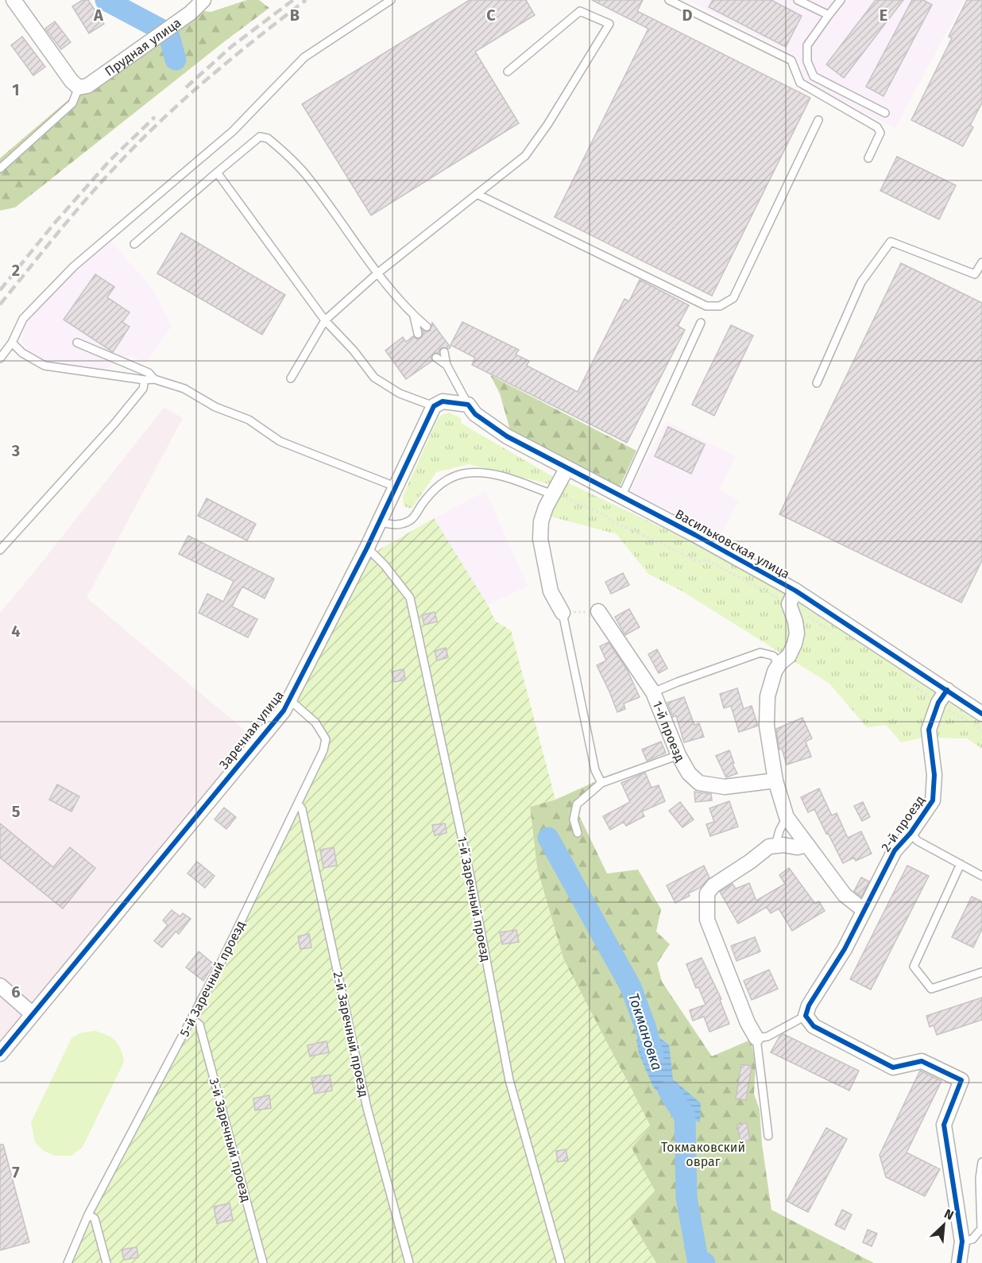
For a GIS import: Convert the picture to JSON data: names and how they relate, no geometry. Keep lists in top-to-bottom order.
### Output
{
  "streets": {
    "street": [
      "Прудная улица",
      "Васильковская улица",
      "Заречная улица",
      "1-й проезд",
      "2-й проезд"
    ],
    "lane": [
      "1-й Заречный проезд",
      "5-й Заречный проезд",
      "2-й Заречный проезд",
      "3-й Заречный проезд"
    ]
  },
  "crossings": [
    ["Васильковская улица", "2-й проезд"],
    ["Заречная улица", "1-й Заречный проезд"],
    ["Заречная улица", "5-й Заречный проезд"],
    ["5-й Заречный проезд", "2-й Заречный проезд"],
    ["5-й Заречный проезд", "3-й Заречный проезд"]
  ],
  "water": ["Токмановка"],
  "parks": ["Токмаковский овраг"],
  "north": "top right",
  "grid": {
    "columns": [
      "A",
      "B",
      "C",
      "D",
      "E"
    ],
    "rows": [
      "1",
      "2",
      "3",
      "4",
      "5",
      "6",
      "7"
    ]
  }
}
